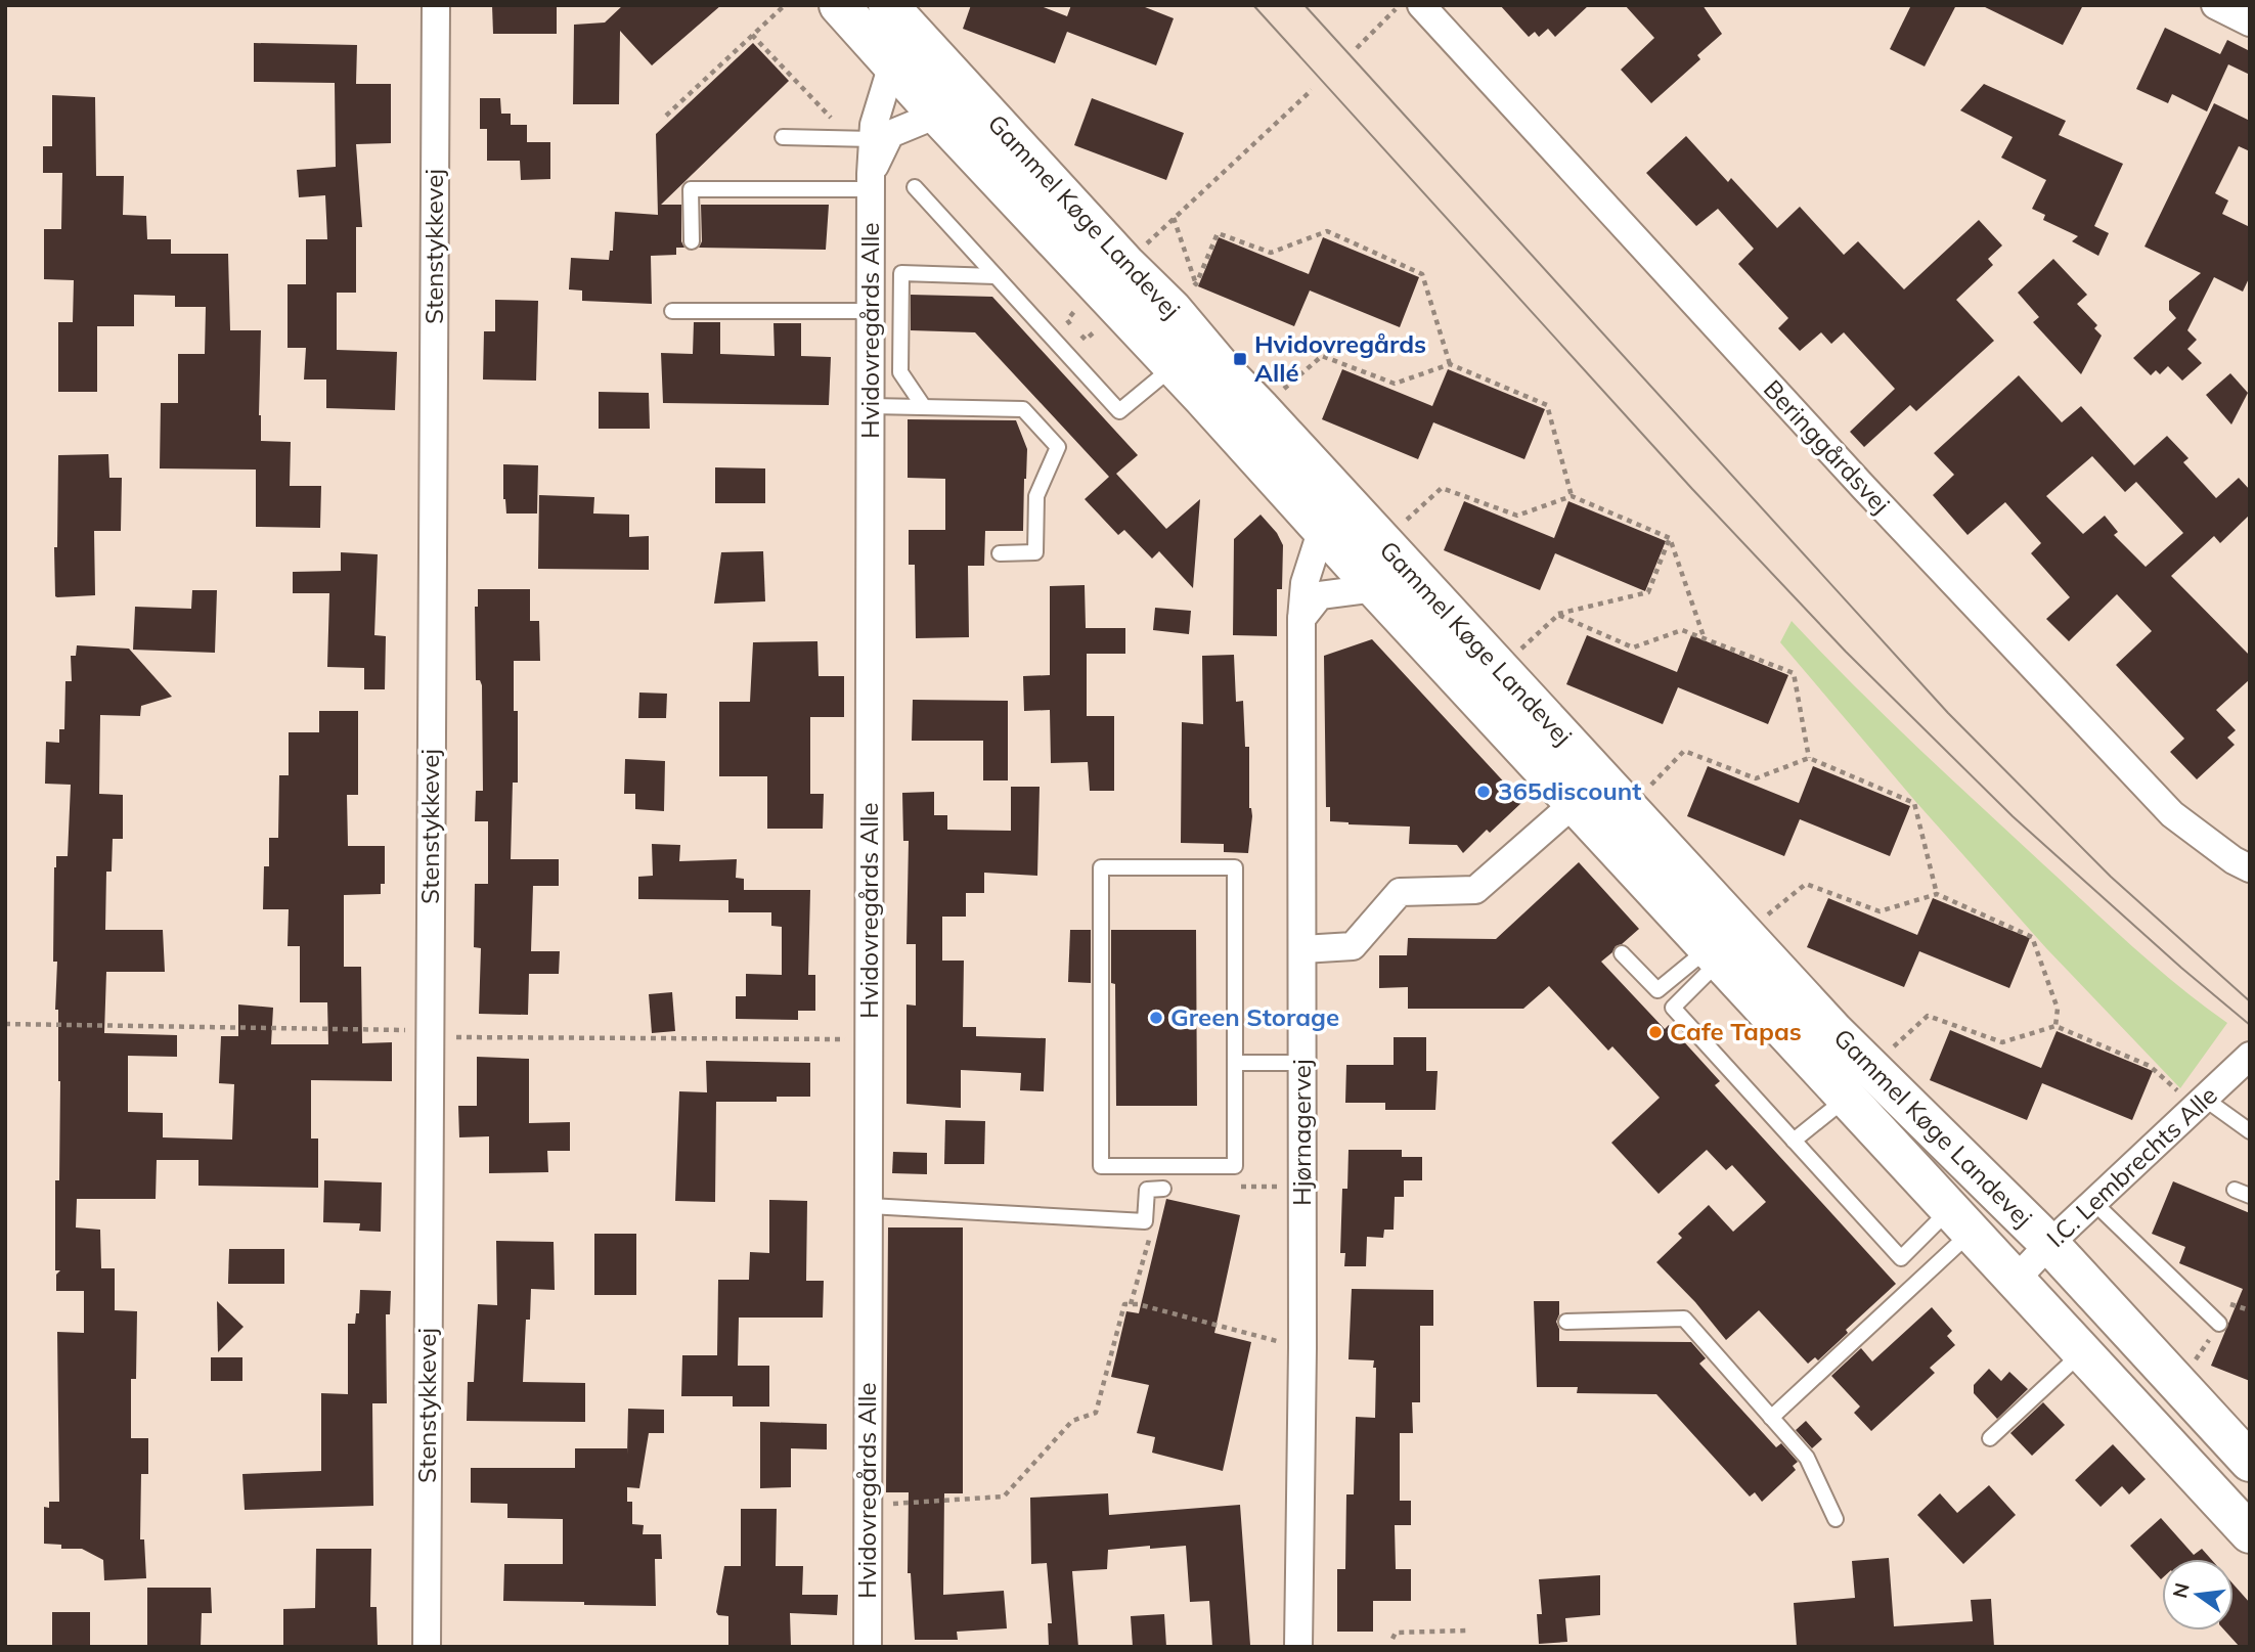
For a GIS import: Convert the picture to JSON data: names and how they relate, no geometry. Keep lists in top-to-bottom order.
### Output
{
  "streets": {
    "main road": ["Gammel Køge Landevej"],
    "street": [
      "Stenstykkevej",
      "Hvidovregårds Alle",
      "Beringgårdsvej",
      "Hjørnagervej",
      "I.C. Lembrechts Alle"
    ]
  },
  "crossings": [
    ["Gammel Køge Landevej", "Hvidovregårds Alle"],
    ["Gammel Køge Landevej", "Hjørnagervej"],
    ["Gammel Køge Landevej", "I.C. Lembrechts Alle"]
  ],
  "places": {
    "transit": ["Hvidovregårds Allé"],
    "other": ["365discount", "Green Storage", "Cafe Tapas"]
  },
  "north": "left"
}
